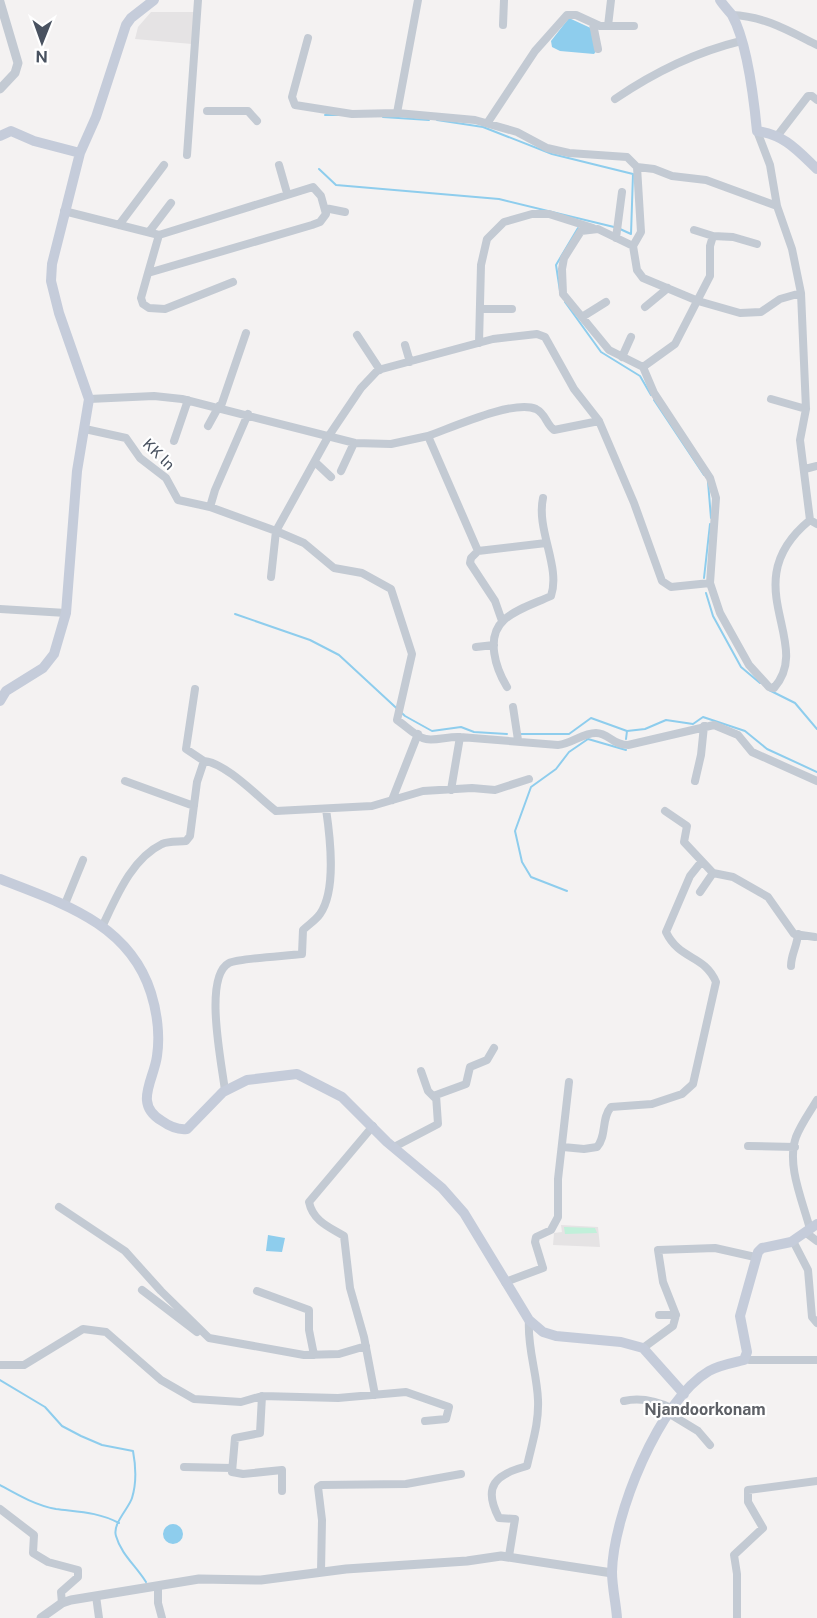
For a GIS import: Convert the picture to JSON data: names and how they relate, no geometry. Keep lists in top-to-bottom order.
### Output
{
  "streets": {
    "street": ["KK ln"]
  },
  "districts": ["Njandoorkonam"],
  "north": "bottom"
}
